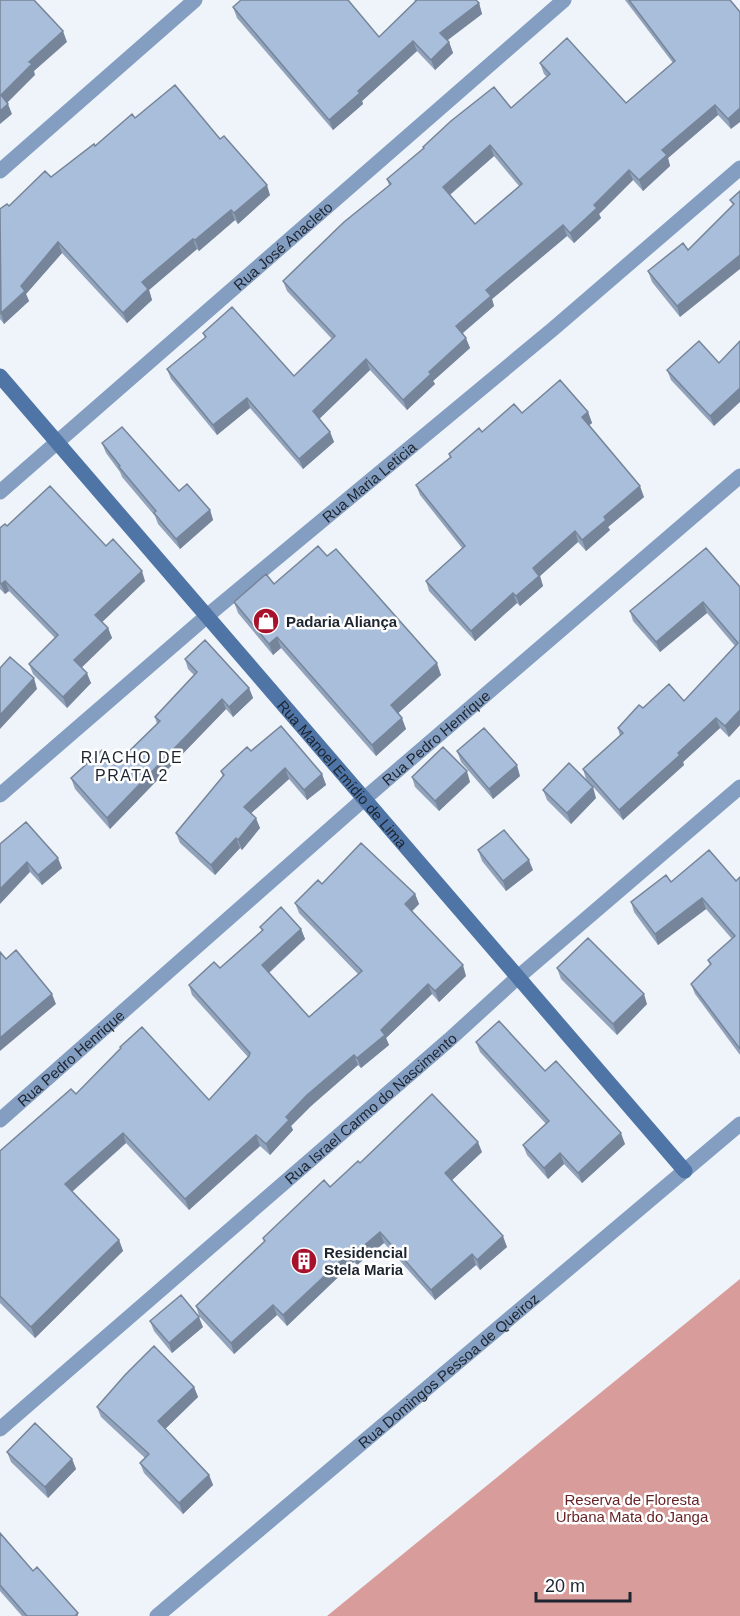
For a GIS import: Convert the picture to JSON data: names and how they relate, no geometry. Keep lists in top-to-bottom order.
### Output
{
  "streets": {
    "street": [
      "Rua José Anacleto",
      "Rua Maria Leticia",
      "Rua Pedro Henrique",
      "Rua Manoel Emídio de Lima",
      "Rua Israel Carmo do Nascimento",
      "Rua Domingos Pessoa de Queiroz"
    ]
  },
  "crossings": [
    ["Rua José Anacleto", "Rua Manoel Emídio de Lima"],
    ["Rua Maria Leticia", "Rua Manoel Emídio de Lima"],
    ["Rua Pedro Henrique", "Rua Manoel Emídio de Lima"],
    ["Rua Manoel Emídio de Lima", "Rua Israel Carmo do Nascimento"],
    ["Rua Manoel Emídio de Lima", "Rua Domingos Pessoa de Queiroz"]
  ],
  "districts": ["RIACHO DE PRATA 2"],
  "parks": ["Reserva de Floresta Urbana Mata do Janga"],
  "places": {
    "shop": ["Padaria Aliança"],
    "building": ["Residencial Stela Maria"]
  },
  "scale_bar": "20 m"
}
